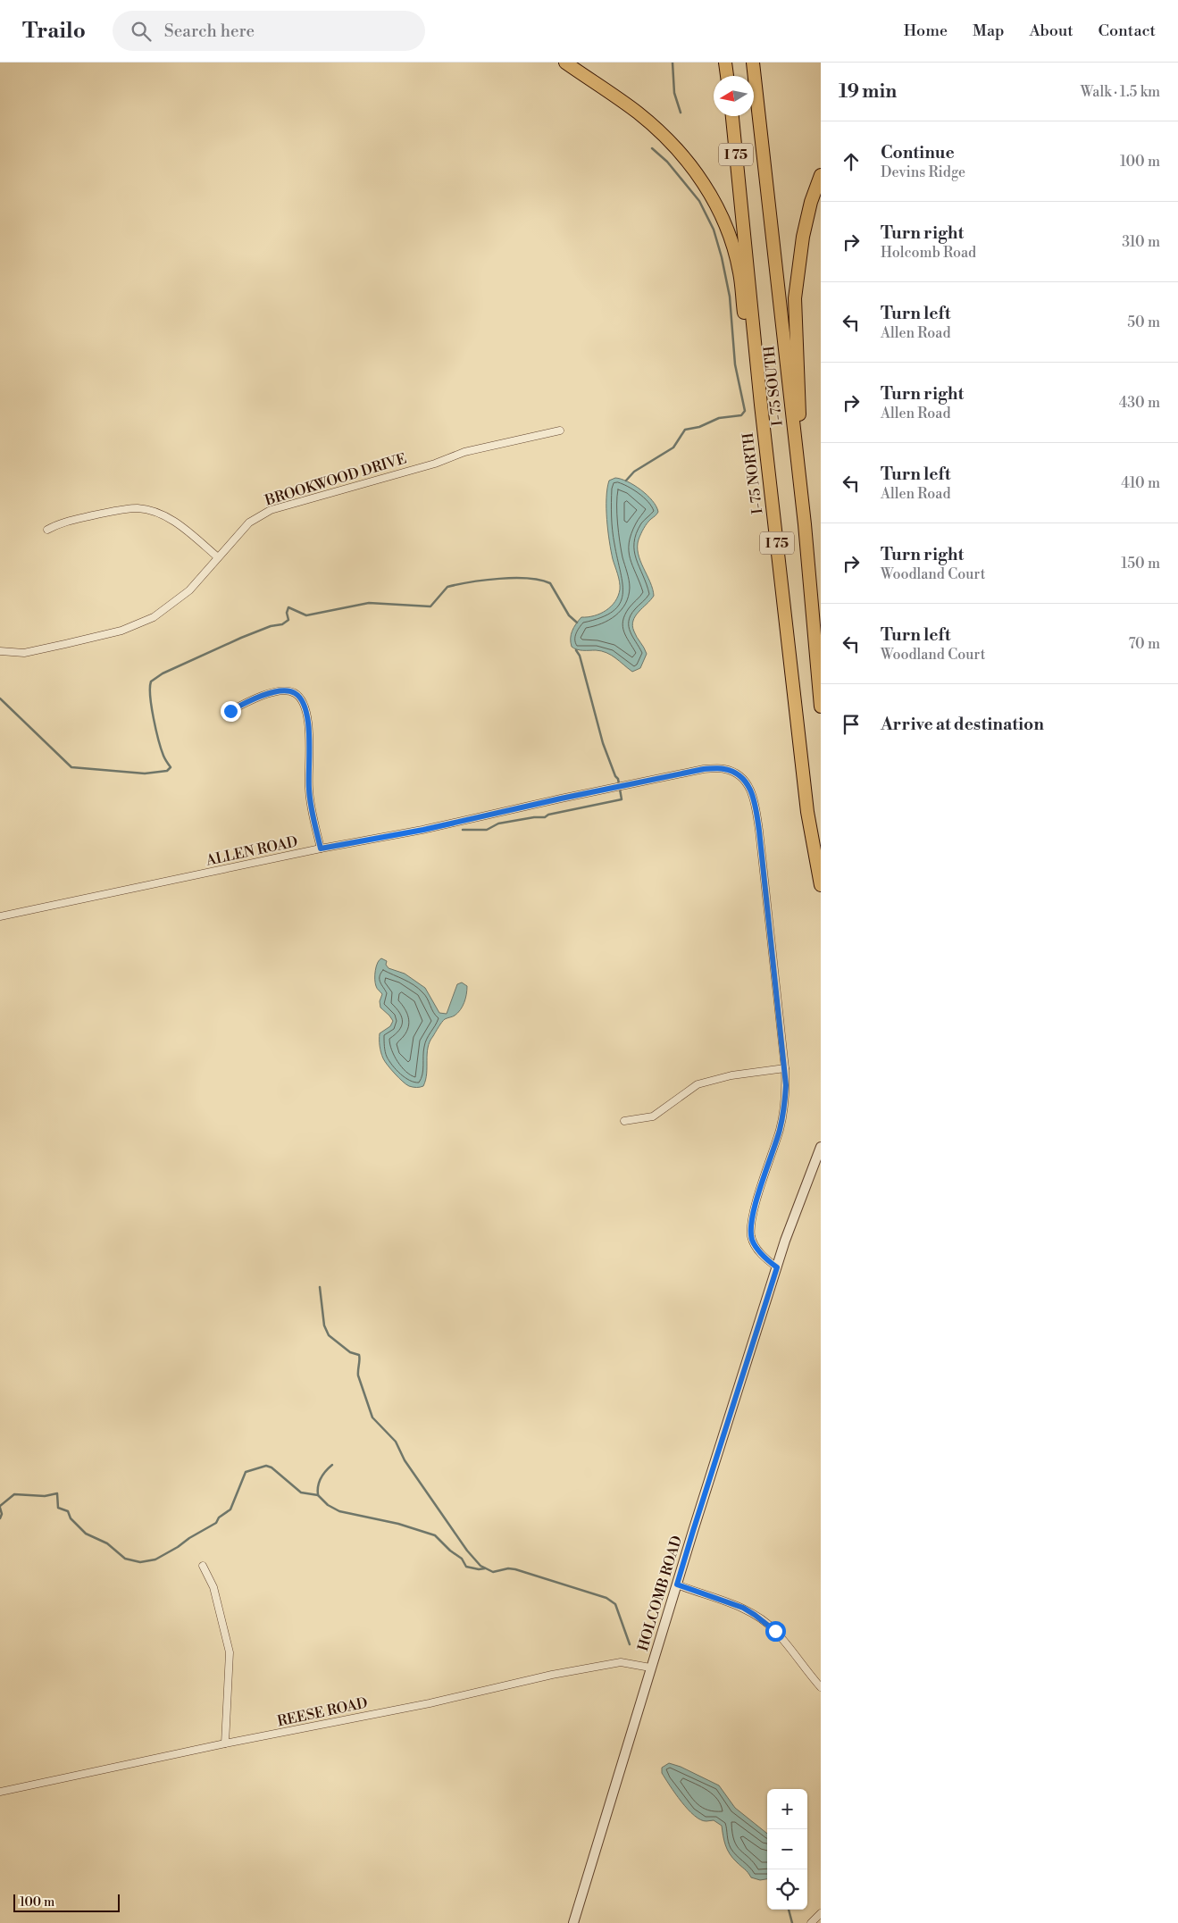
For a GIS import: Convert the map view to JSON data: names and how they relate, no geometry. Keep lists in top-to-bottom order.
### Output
{
  "streets": {
    "highway": ["I 75", "I-75 SOUTH", "I-75 NORTH"],
    "street": [
      "BROOKWOOD DRIVE",
      "ALLEN ROAD",
      "HOLCOMB ROAD",
      "REESE ROAD"
    ]
  },
  "crossings": [
    ["ALLEN ROAD", "HOLCOMB ROAD"],
    ["HOLCOMB ROAD", "REESE ROAD"]
  ],
  "scale_bar": "100 m",
  "north": "left",
  "page": {
    "header": "Trailo",
    "search": "Search here",
    "nav": [
      "Home",
      "Map",
      "About",
      "Contact"
    ],
    "heading": ["19 min", "Walk · 1.5 km"],
    "list": [
      ["Continue", "Devins Ridge", "100 m"],
      ["Turn right", "Holcomb Road", "310 m"],
      ["Turn left", "Allen Road", "50 m"],
      ["Turn right", "Allen Road", "430 m"],
      ["Turn left", "Allen Road", "410 m"],
      ["Turn right", "Woodland Court", "150 m"],
      ["Turn left", "Woodland Court", "70 m"],
      "Arrive at destination"
    ],
    "map_buttons": ["+", "−"],
    "scale": "100 m"
  }
}
